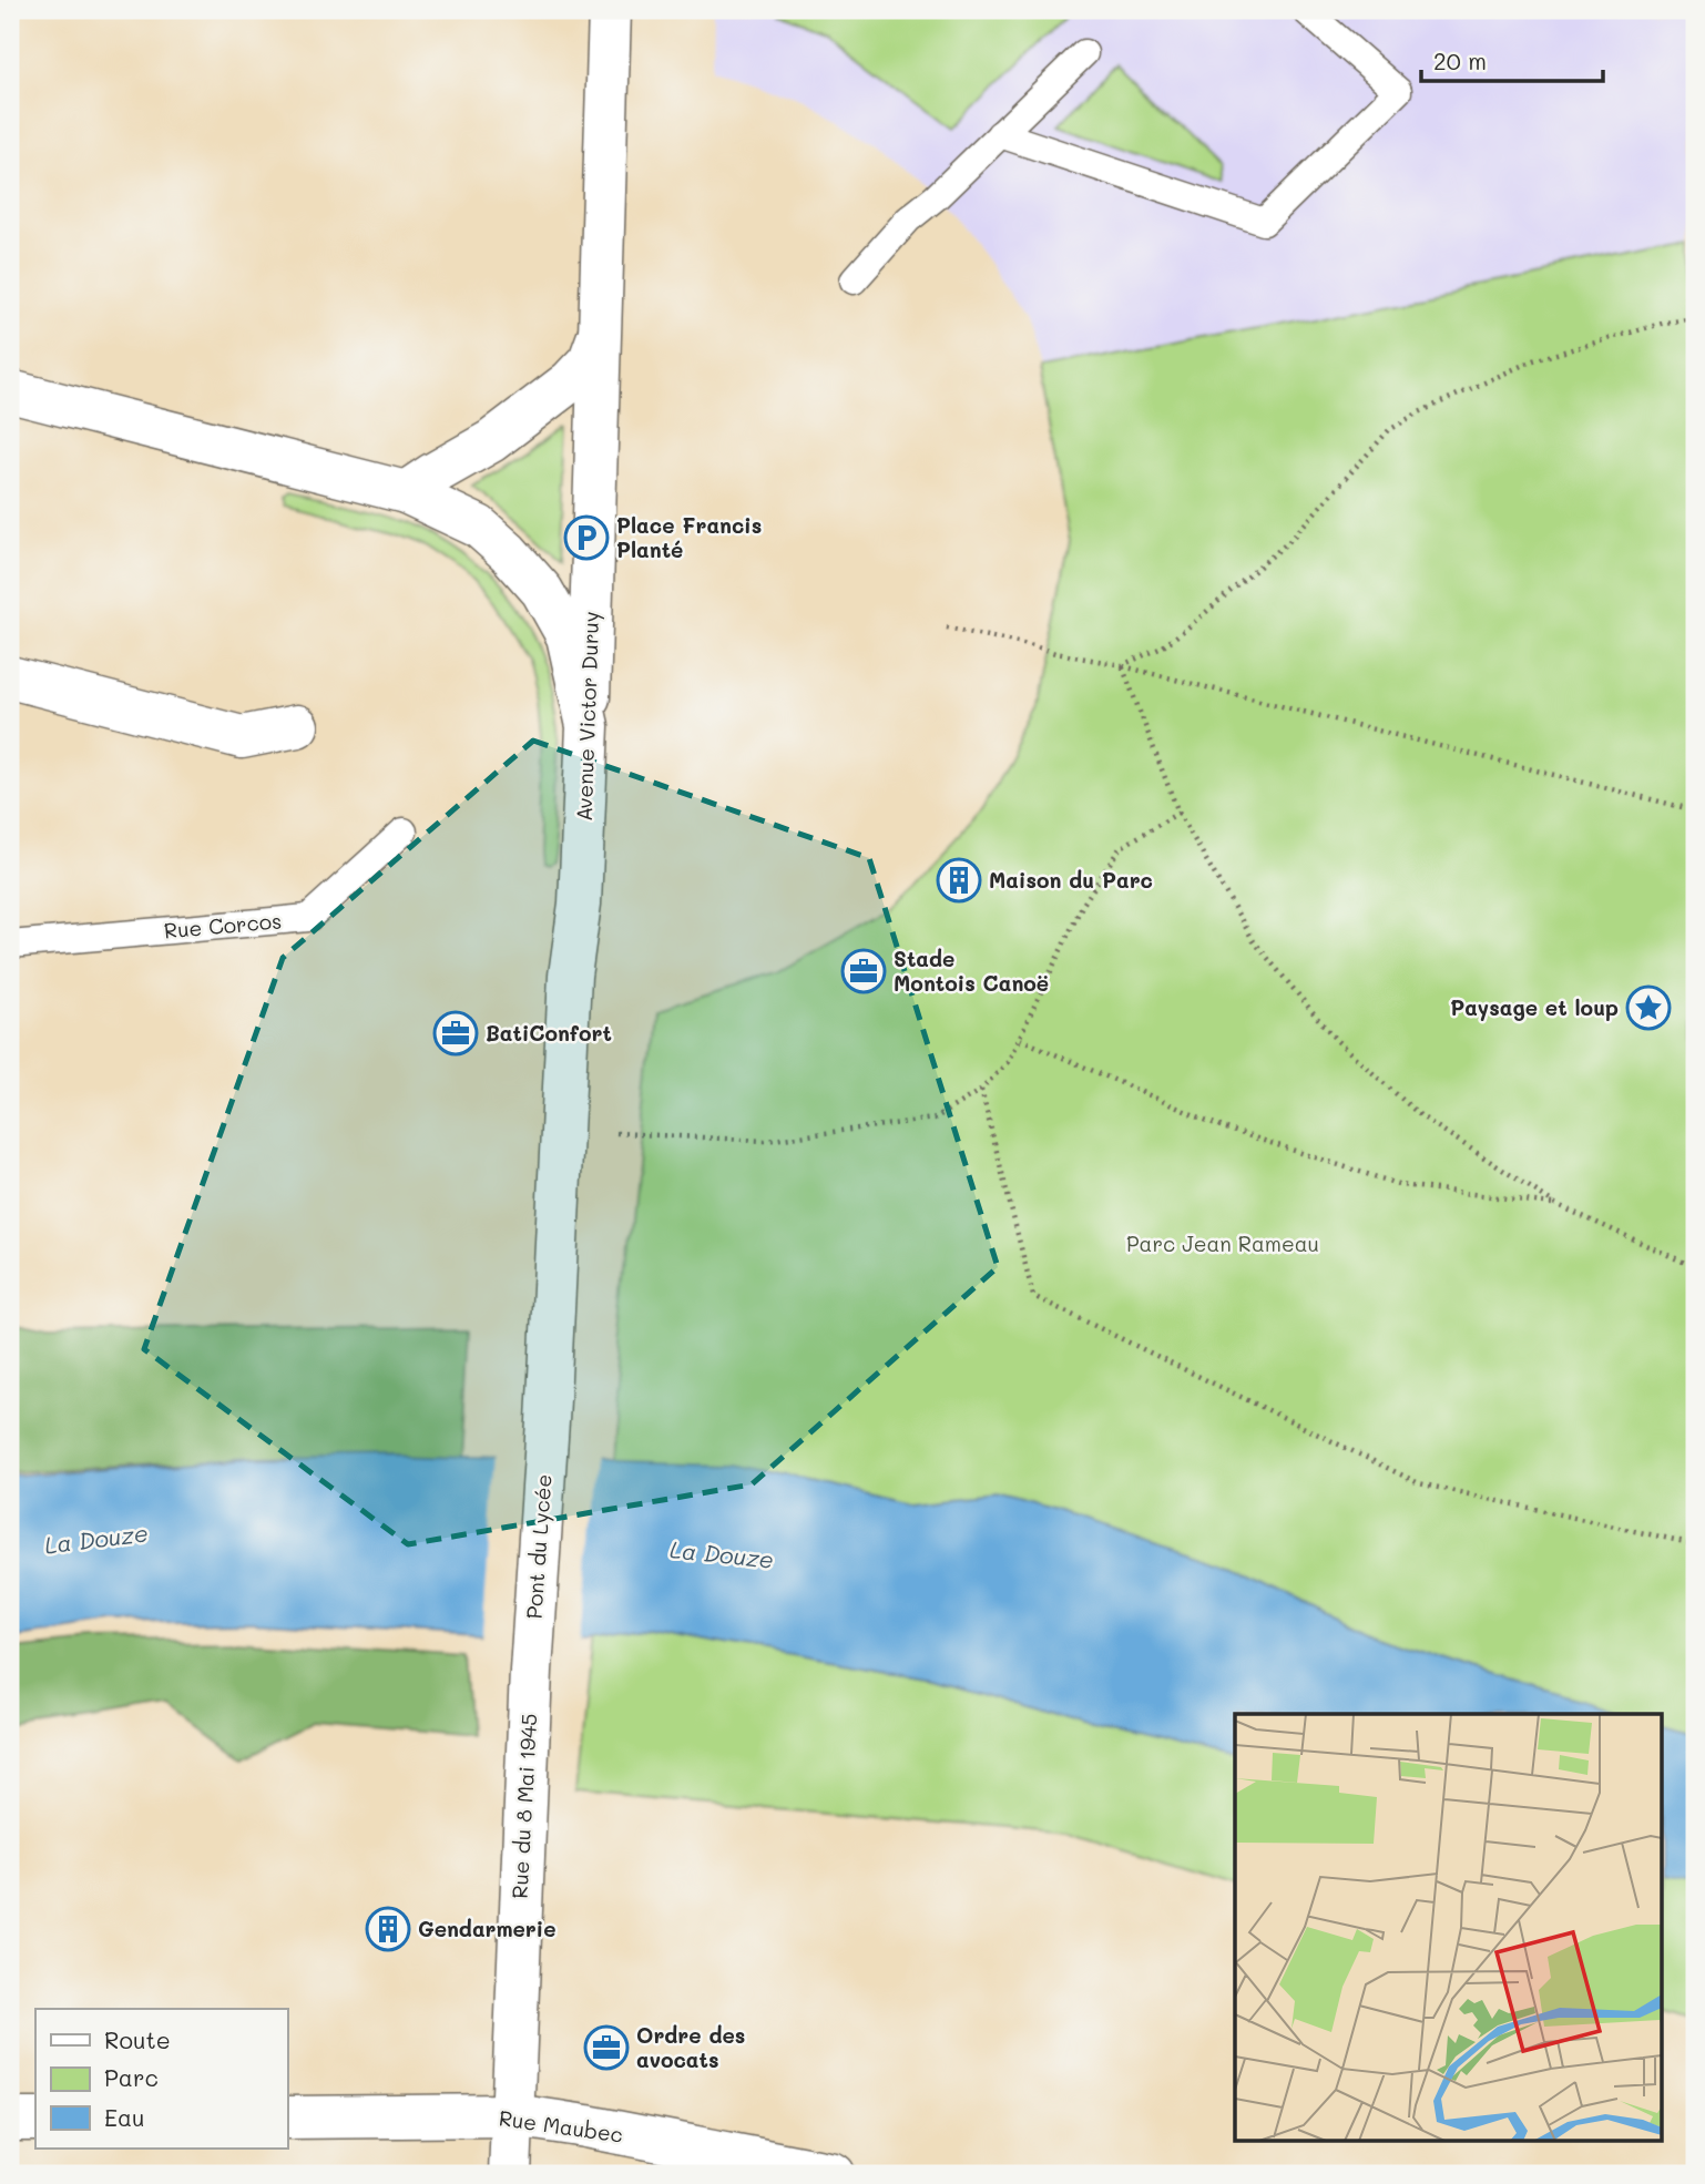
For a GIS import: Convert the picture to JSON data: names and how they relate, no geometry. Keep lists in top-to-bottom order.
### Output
{
  "streets": {
    "main road": [
      "Avenue Victor Duruy",
      "Pont du Lycée",
      "Rue du 8 Mai 1945",
      "Rue Maubec"
    ],
    "lane": ["Rue Corcos"]
  },
  "crossings": [
    ["Avenue Victor Duruy", "Pont du Lycée"],
    ["Pont du Lycée", "Rue du 8 Mai 1945"],
    ["Rue du 8 Mai 1945", "Rue Maubec"]
  ],
  "water": ["La Douze"],
  "parks": ["Parc Jean Rameau"],
  "places": {
    "parking": ["Place Francis Planté"],
    "building": ["Maison du Parc", "Gendarmerie"],
    "office": ["Stade Montois Canoë", "BatiConfort", "Ordre des avocats"],
    "place": ["Paysage et loup"]
  },
  "legend": ["Route", "Parc", "Eau"],
  "scale_bar": "20 m"
}
